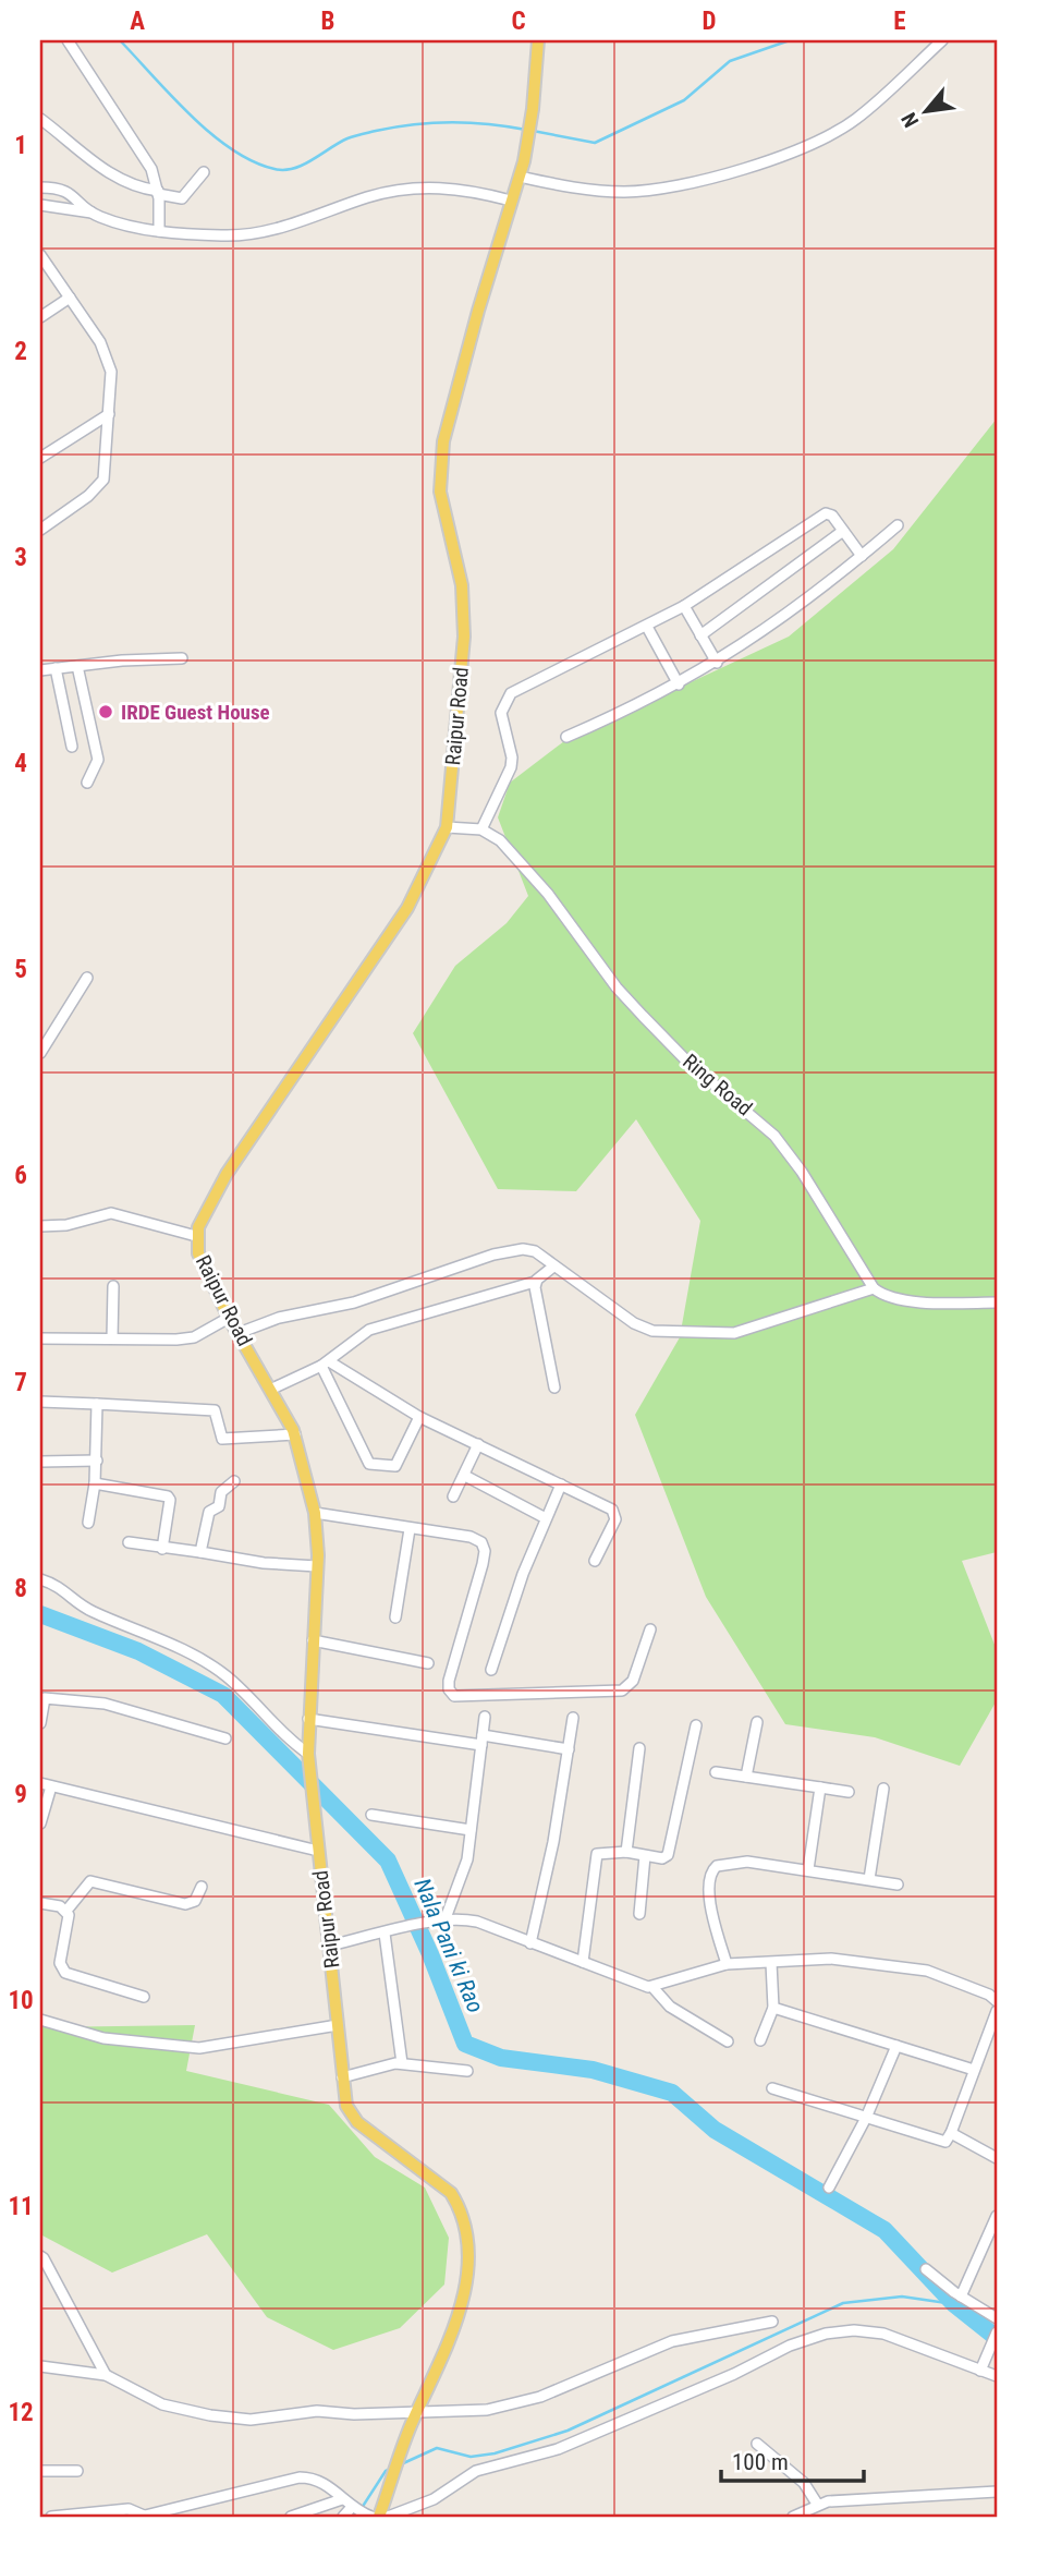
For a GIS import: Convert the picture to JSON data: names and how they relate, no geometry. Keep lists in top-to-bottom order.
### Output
{
  "streets": {
    "main road": ["Raipur Road"],
    "street": ["Ring Road"]
  },
  "water": ["Nala Pani ki Rao"],
  "places": ["IRDE Guest House"],
  "scale_bar": "100 m",
  "north": "bottom left",
  "grid": {
    "columns": [
      "A",
      "B",
      "C",
      "D",
      "E"
    ],
    "rows": [
      "1",
      "2",
      "3",
      "4",
      "5",
      "6",
      "7",
      "8",
      "9",
      "10",
      "11",
      "12"
    ]
  }
}
